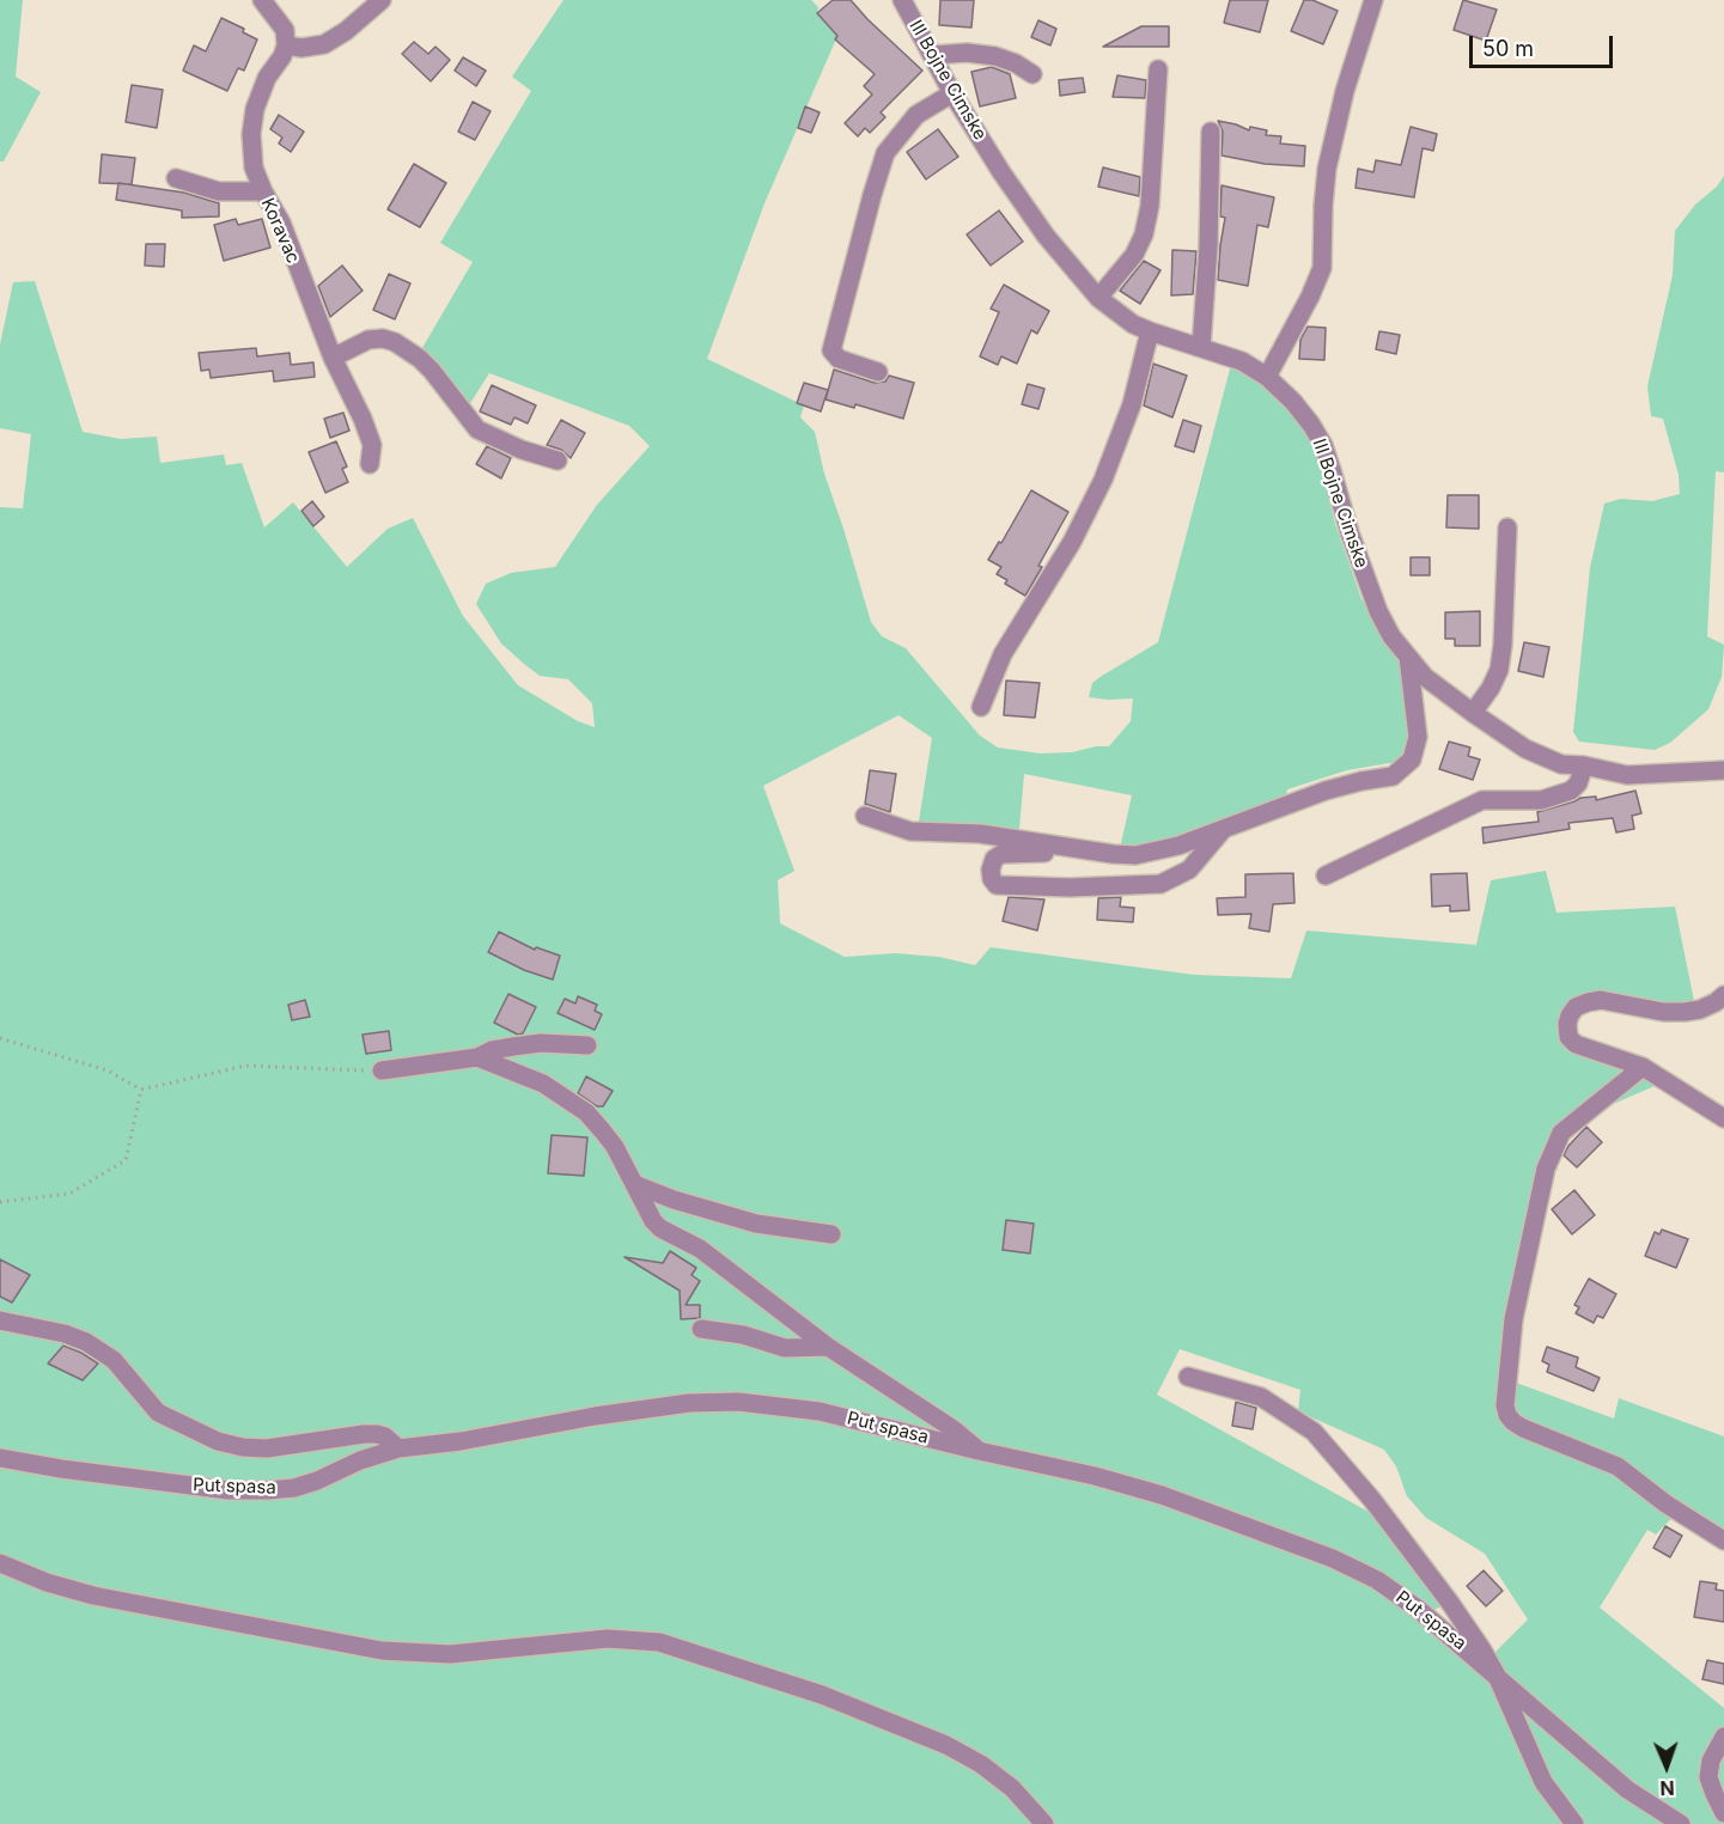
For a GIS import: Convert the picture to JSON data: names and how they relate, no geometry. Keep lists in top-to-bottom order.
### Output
{
  "streets": {
    "street": ["III Bojne Cimske", "Koravac", "Put spasa"]
  },
  "scale_bar": "50 m",
  "north": "bottom"
}
